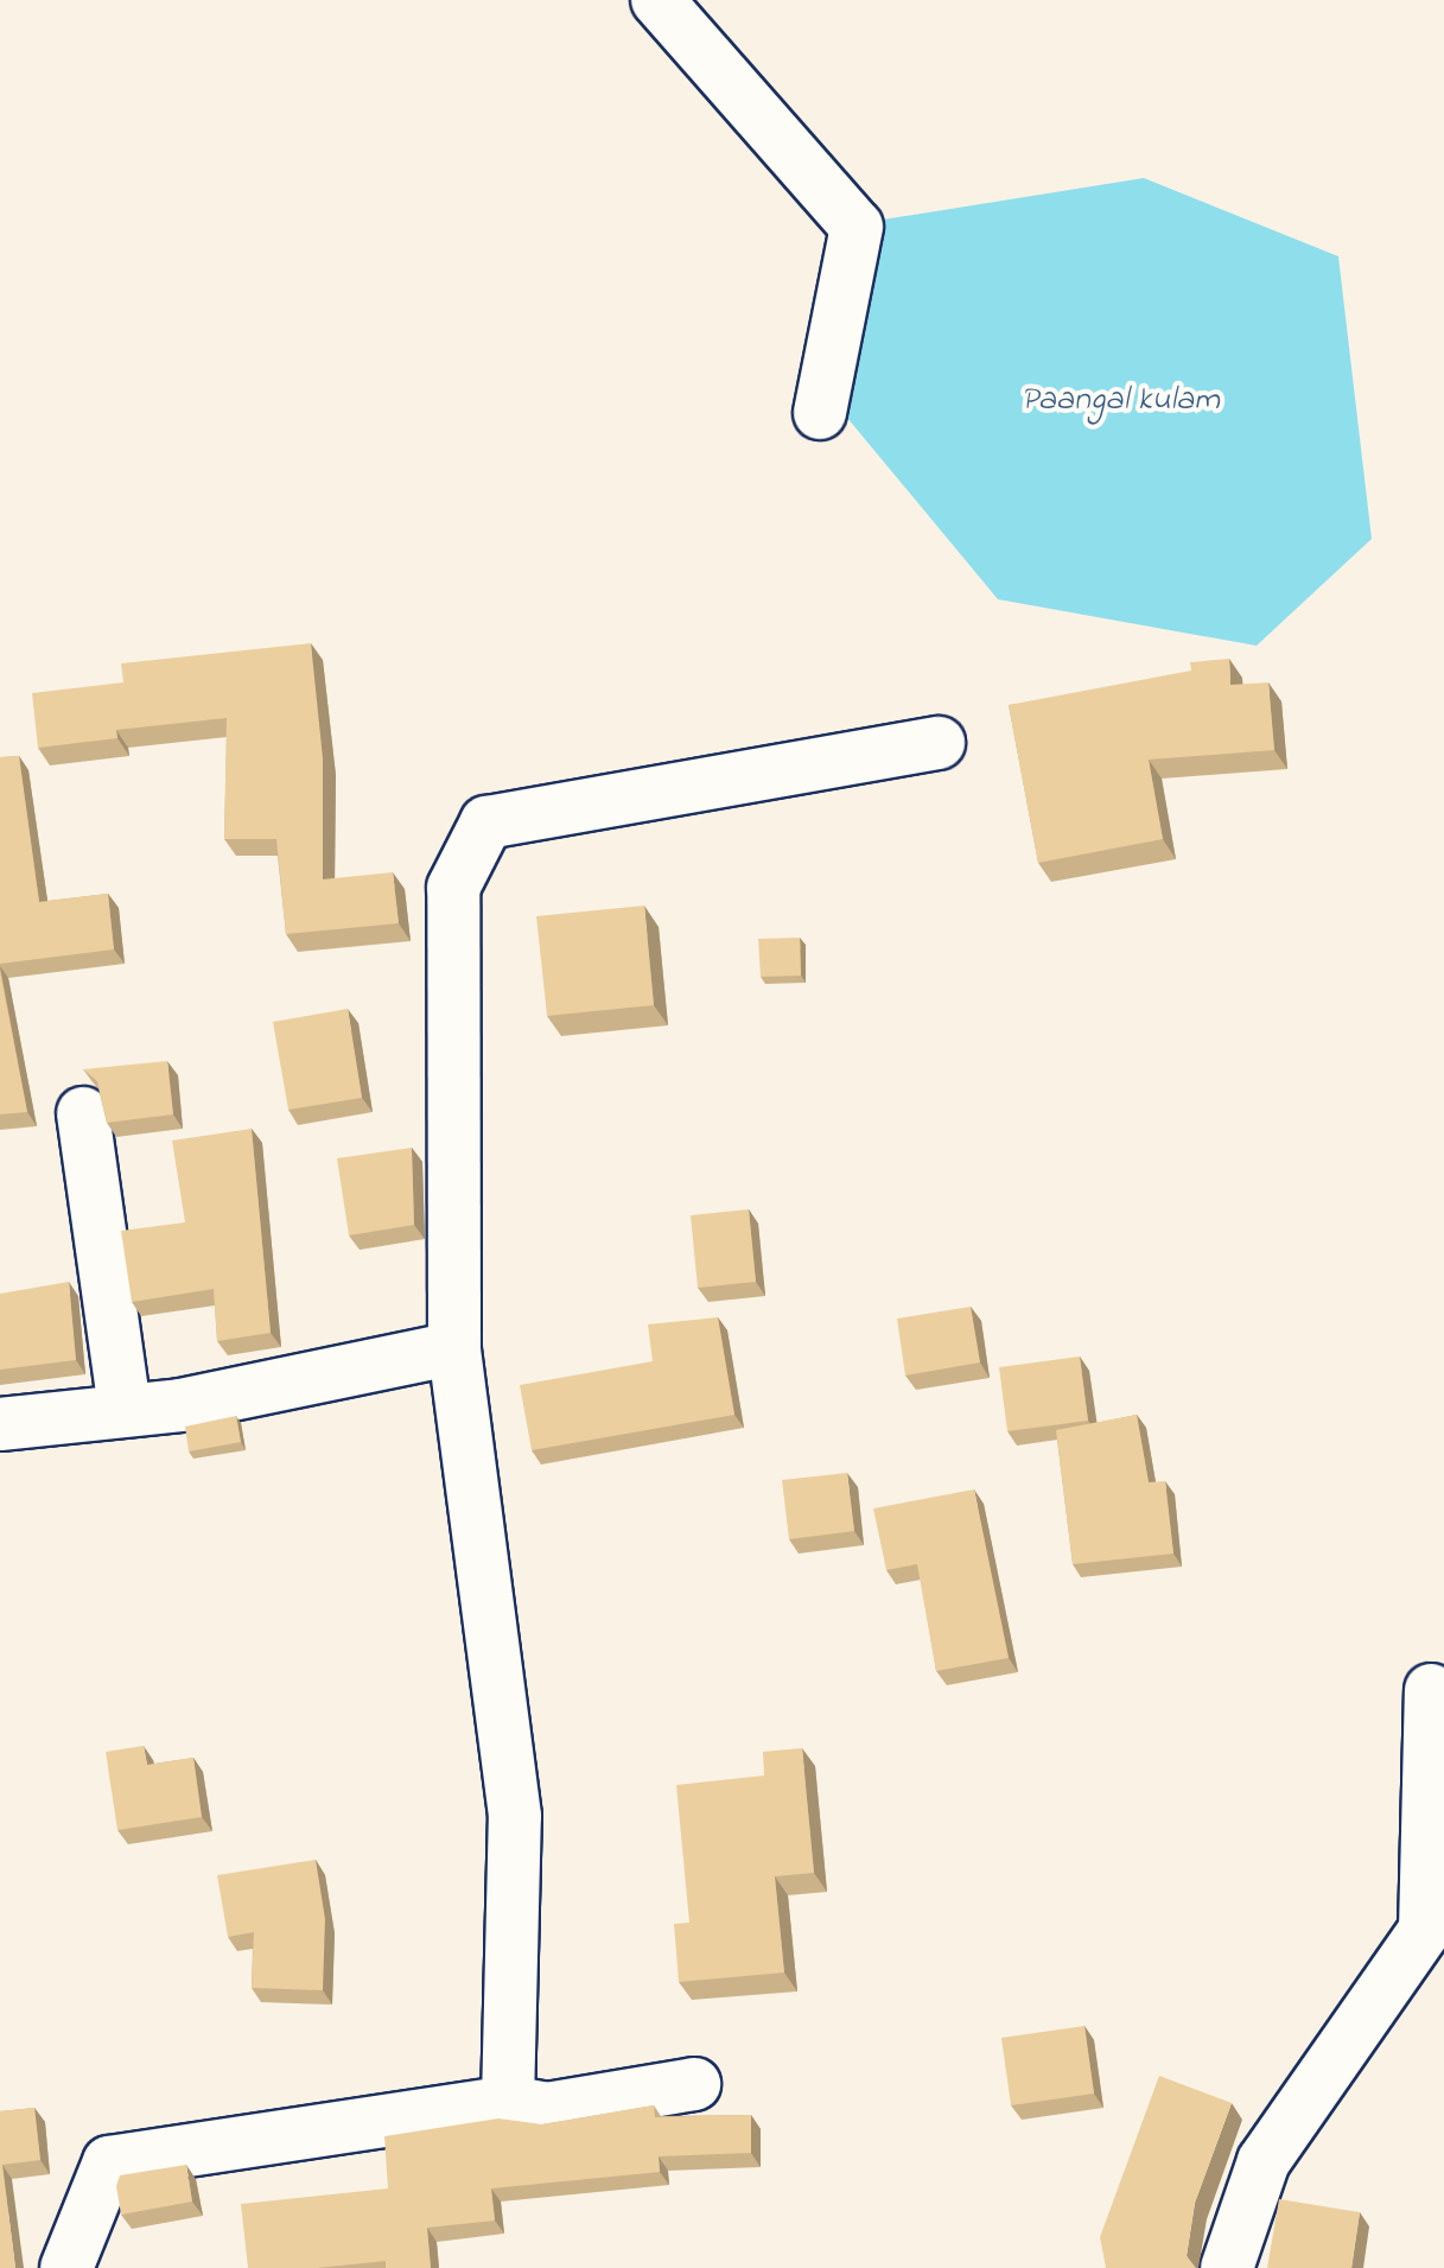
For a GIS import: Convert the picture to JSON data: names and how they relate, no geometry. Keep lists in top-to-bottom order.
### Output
{
  "water": ["Paangal kulam"]
}
